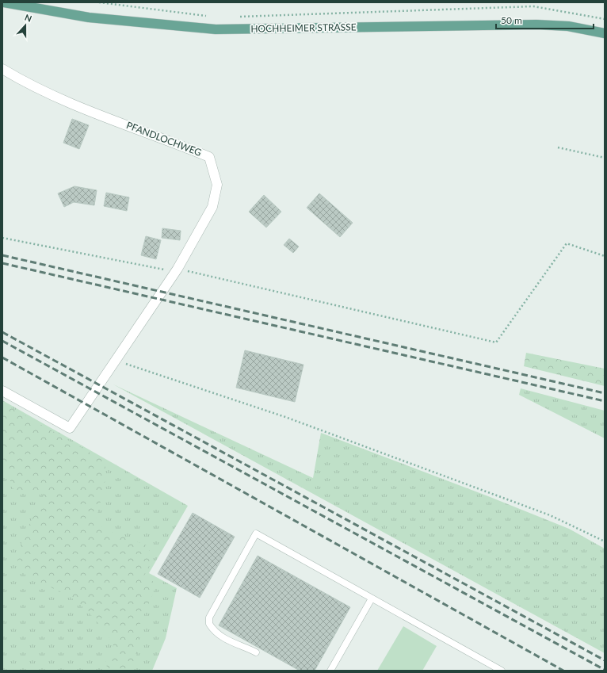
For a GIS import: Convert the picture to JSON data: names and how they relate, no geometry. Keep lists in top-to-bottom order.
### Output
{
  "streets": {
    "main road": ["HOCHHEIMER STRASSE"],
    "street": ["PFANDLOCHWEG"]
  },
  "scale_bar": "50 m",
  "north": "top"
}
